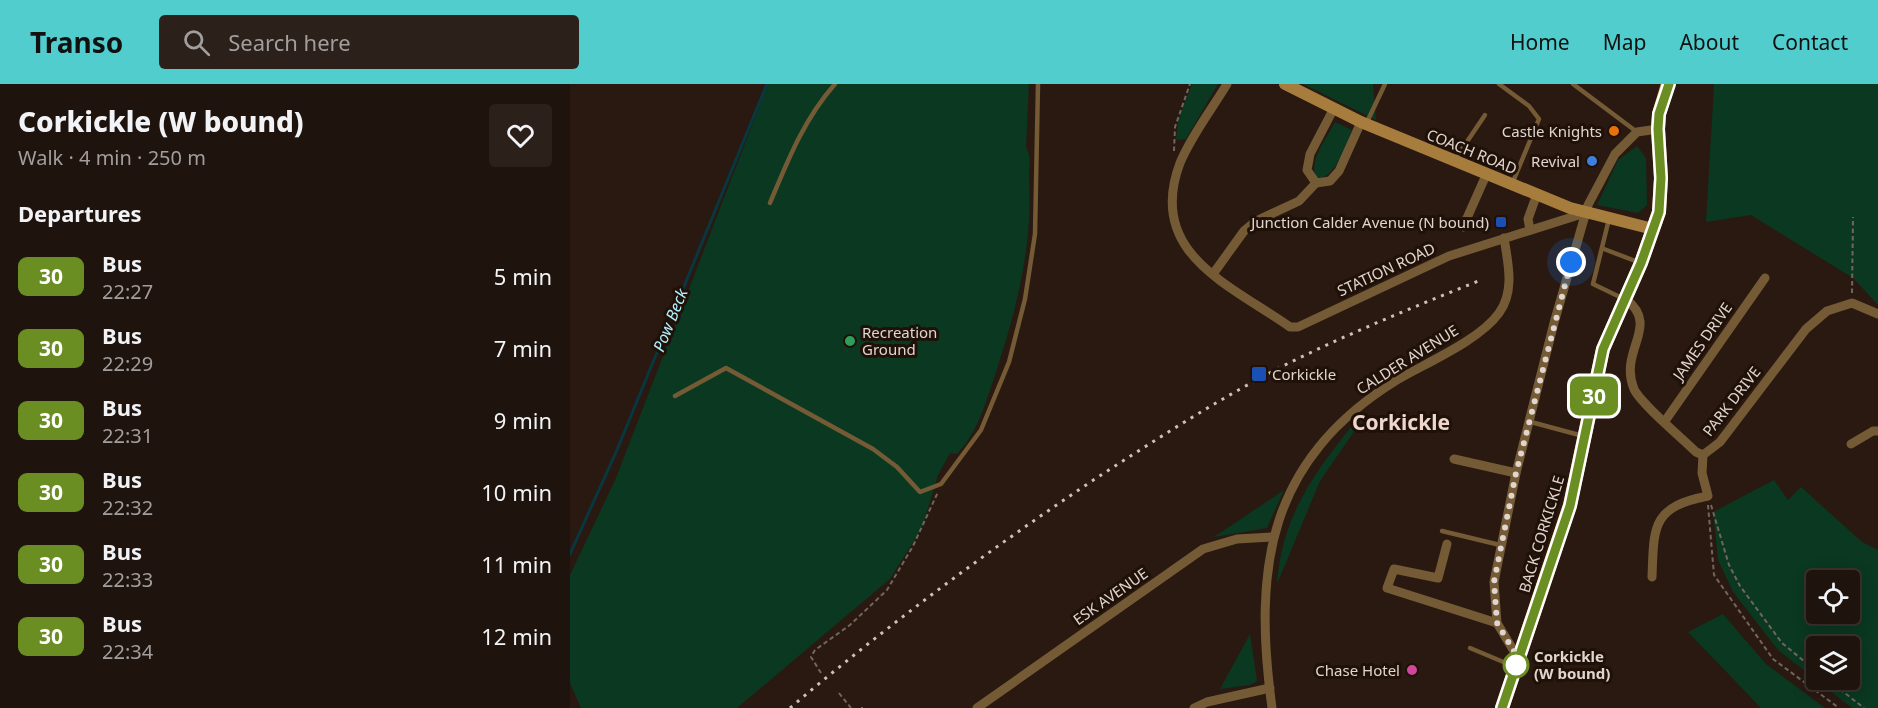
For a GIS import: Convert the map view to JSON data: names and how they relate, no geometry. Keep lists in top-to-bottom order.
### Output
{
  "streets": {
    "main road": ["BACK CORKICKLE"],
    "street": [
      "COACH ROAD",
      "STATION ROAD",
      "JAMES DRIVE",
      "CALDER AVENUE",
      "PARK DRIVE",
      "ESK AVENUE"
    ]
  },
  "crossings": [
    ["COACH ROAD", "STATION ROAD"],
    ["STATION ROAD", "CALDER AVENUE"],
    ["JAMES DRIVE", "PARK DRIVE"],
    ["CALDER AVENUE", "ESK AVENUE"],
    ["PARK DRIVE", "BACK CORKICKLE"]
  ],
  "districts": ["Corkickle"],
  "water": ["Pow Beck"],
  "places": {
    "other": [
      "Castle Knights",
      "Revival",
      "Recreation Ground",
      "Corkickle (W bound)",
      "Chase Hotel"
    ],
    "transit": ["Junction Calder Avenue (N bound)", "Corkickle"]
  },
  "lines": ["bus line 30"],
  "page": {
    "header": "Transo",
    "search": "Search here",
    "nav": [
      "Home",
      "Map",
      "About",
      "Contact"
    ],
    "heading": [
      ["Corkickle (W bound)", "Walk · 4 min · 250 m"],
      "Departures"
    ],
    "on_map": "30",
    "list": [
      {
        "mark": "30",
        "name": "Bus",
        "note": "22:27",
        "value": "5 min"
      },
      {
        "mark": "30",
        "name": "Bus",
        "note": "22:29",
        "value": "7 min"
      },
      {
        "mark": "30",
        "name": "Bus",
        "note": "22:31",
        "value": "9 min"
      },
      {
        "mark": "30",
        "name": "Bus",
        "note": "22:32",
        "value": "10 min"
      },
      {
        "mark": "30",
        "name": "Bus",
        "note": "22:33",
        "value": "11 min"
      },
      {
        "mark": "30",
        "name": "Bus",
        "note": "22:34",
        "value": "12 min"
      }
    ]
  }
}
